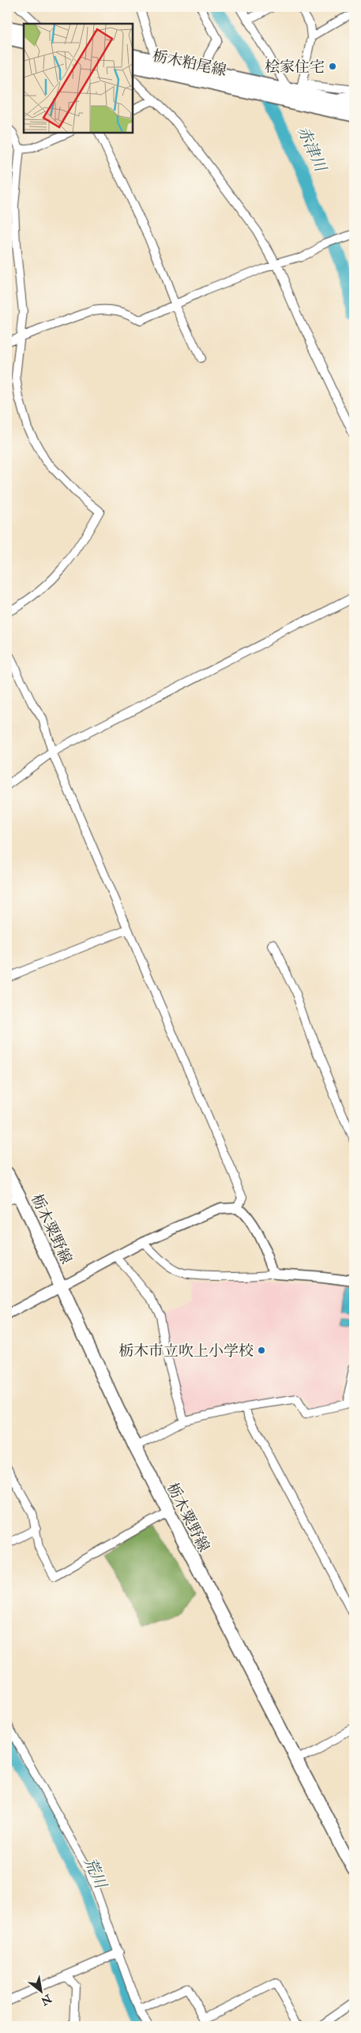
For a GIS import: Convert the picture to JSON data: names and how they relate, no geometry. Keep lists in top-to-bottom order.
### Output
{
  "streets": {
    "main road": ["栃木粕尾線", "栃木粟野線"]
  },
  "water": ["赤津川", "荒川"],
  "places": ["桧家住宅", "栃木市立吹上小学校"],
  "north": "bottom right"
}
